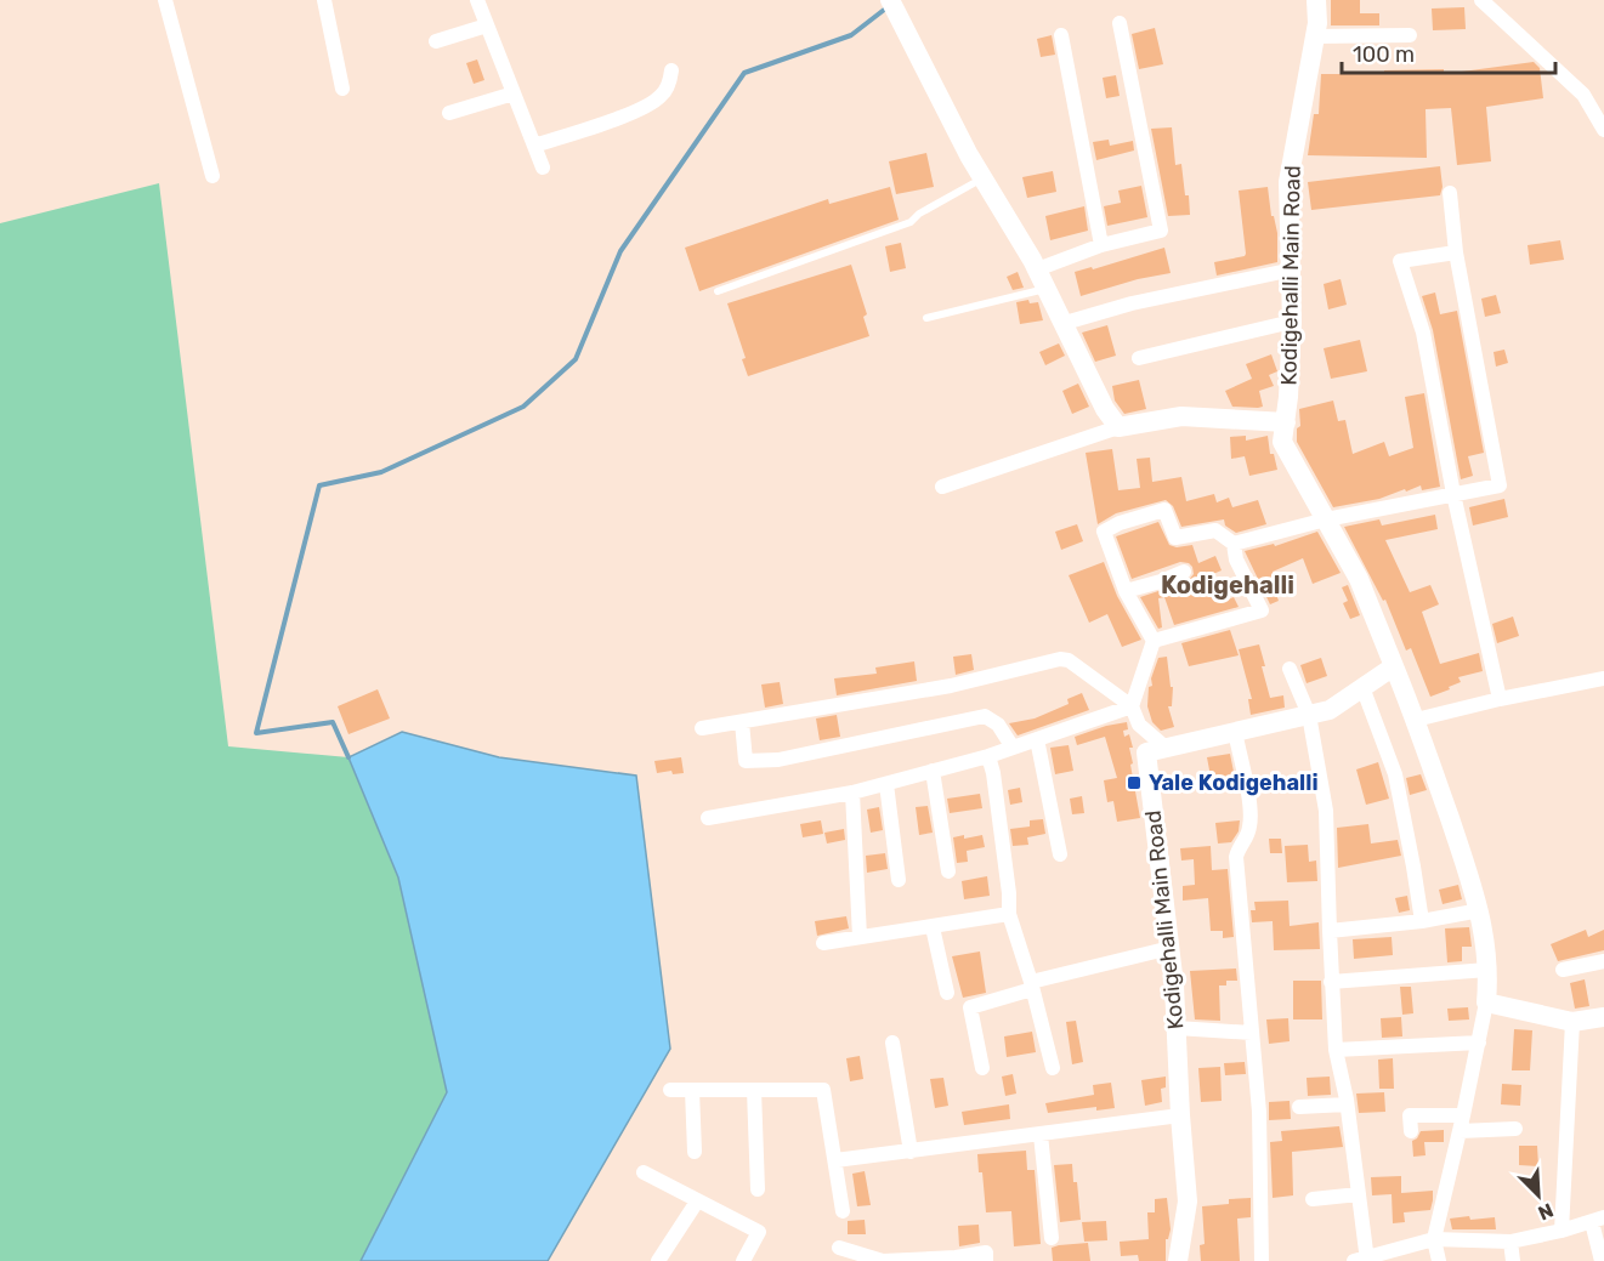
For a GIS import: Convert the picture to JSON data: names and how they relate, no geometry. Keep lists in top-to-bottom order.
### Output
{
  "streets": {
    "street": ["Kodigehalli Main Road"]
  },
  "districts": ["Kodigehalli"],
  "places": {
    "transit": ["Yale Kodigehalli"]
  },
  "scale_bar": "100 m",
  "north": "bottom right"
}
